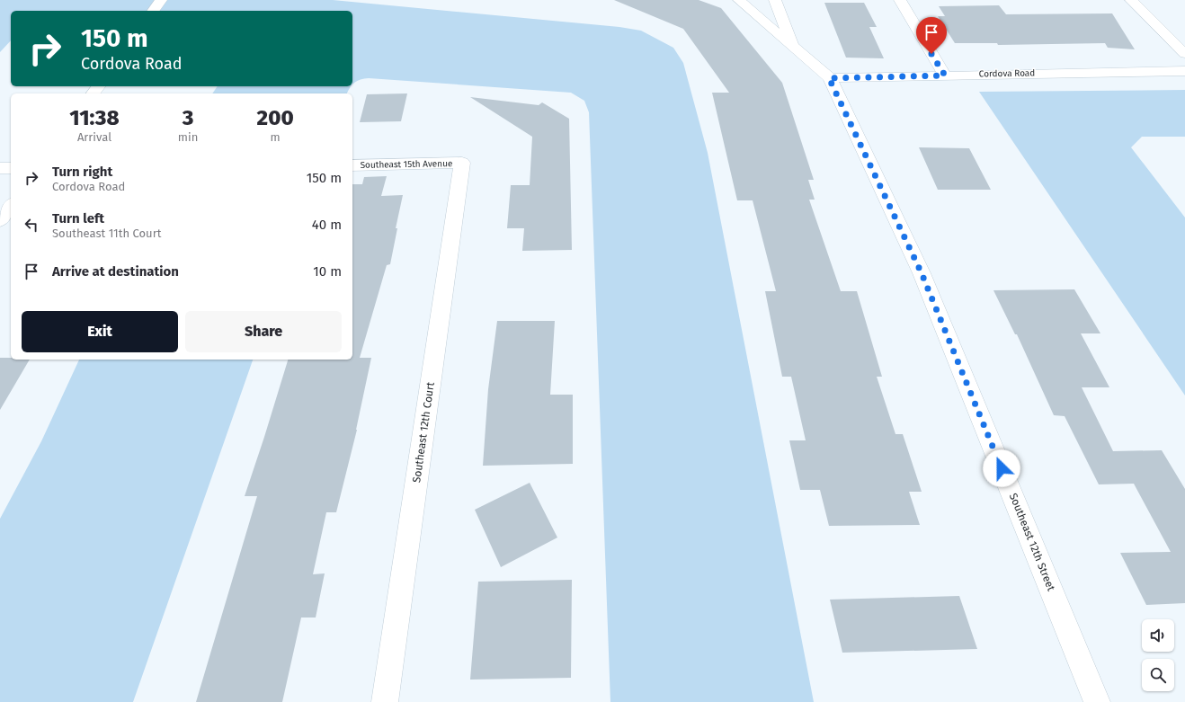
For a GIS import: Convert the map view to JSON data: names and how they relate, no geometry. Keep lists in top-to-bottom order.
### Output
{
  "streets": {
    "street": [
      "Cordova Road",
      "Southeast 15th Avenue",
      "Southeast 12th Court",
      "Southeast 12th Street"
    ]
  },
  "crossings": [
    ["Cordova Road", "Southeast 12th Street"],
    ["Southeast 15th Avenue", "Southeast 12th Court"]
  ],
  "page": {
    "turn": ["150 m", "Cordova Road"],
    "eta": [
      "11:38",
      "Arrival",
      "3",
      "min",
      "200",
      "m"
    ],
    "list": [
      {
        "name": "Turn right",
        "note": "Cordova Road",
        "value": "150 m"
      },
      {
        "name": "Turn left",
        "note": "Southeast 11th Court",
        "value": "40 m"
      },
      {
        "name": "Arrive at destination",
        "value": "10 m"
      }
    ],
    "buttons": ["Exit", "Share"]
  }
}
